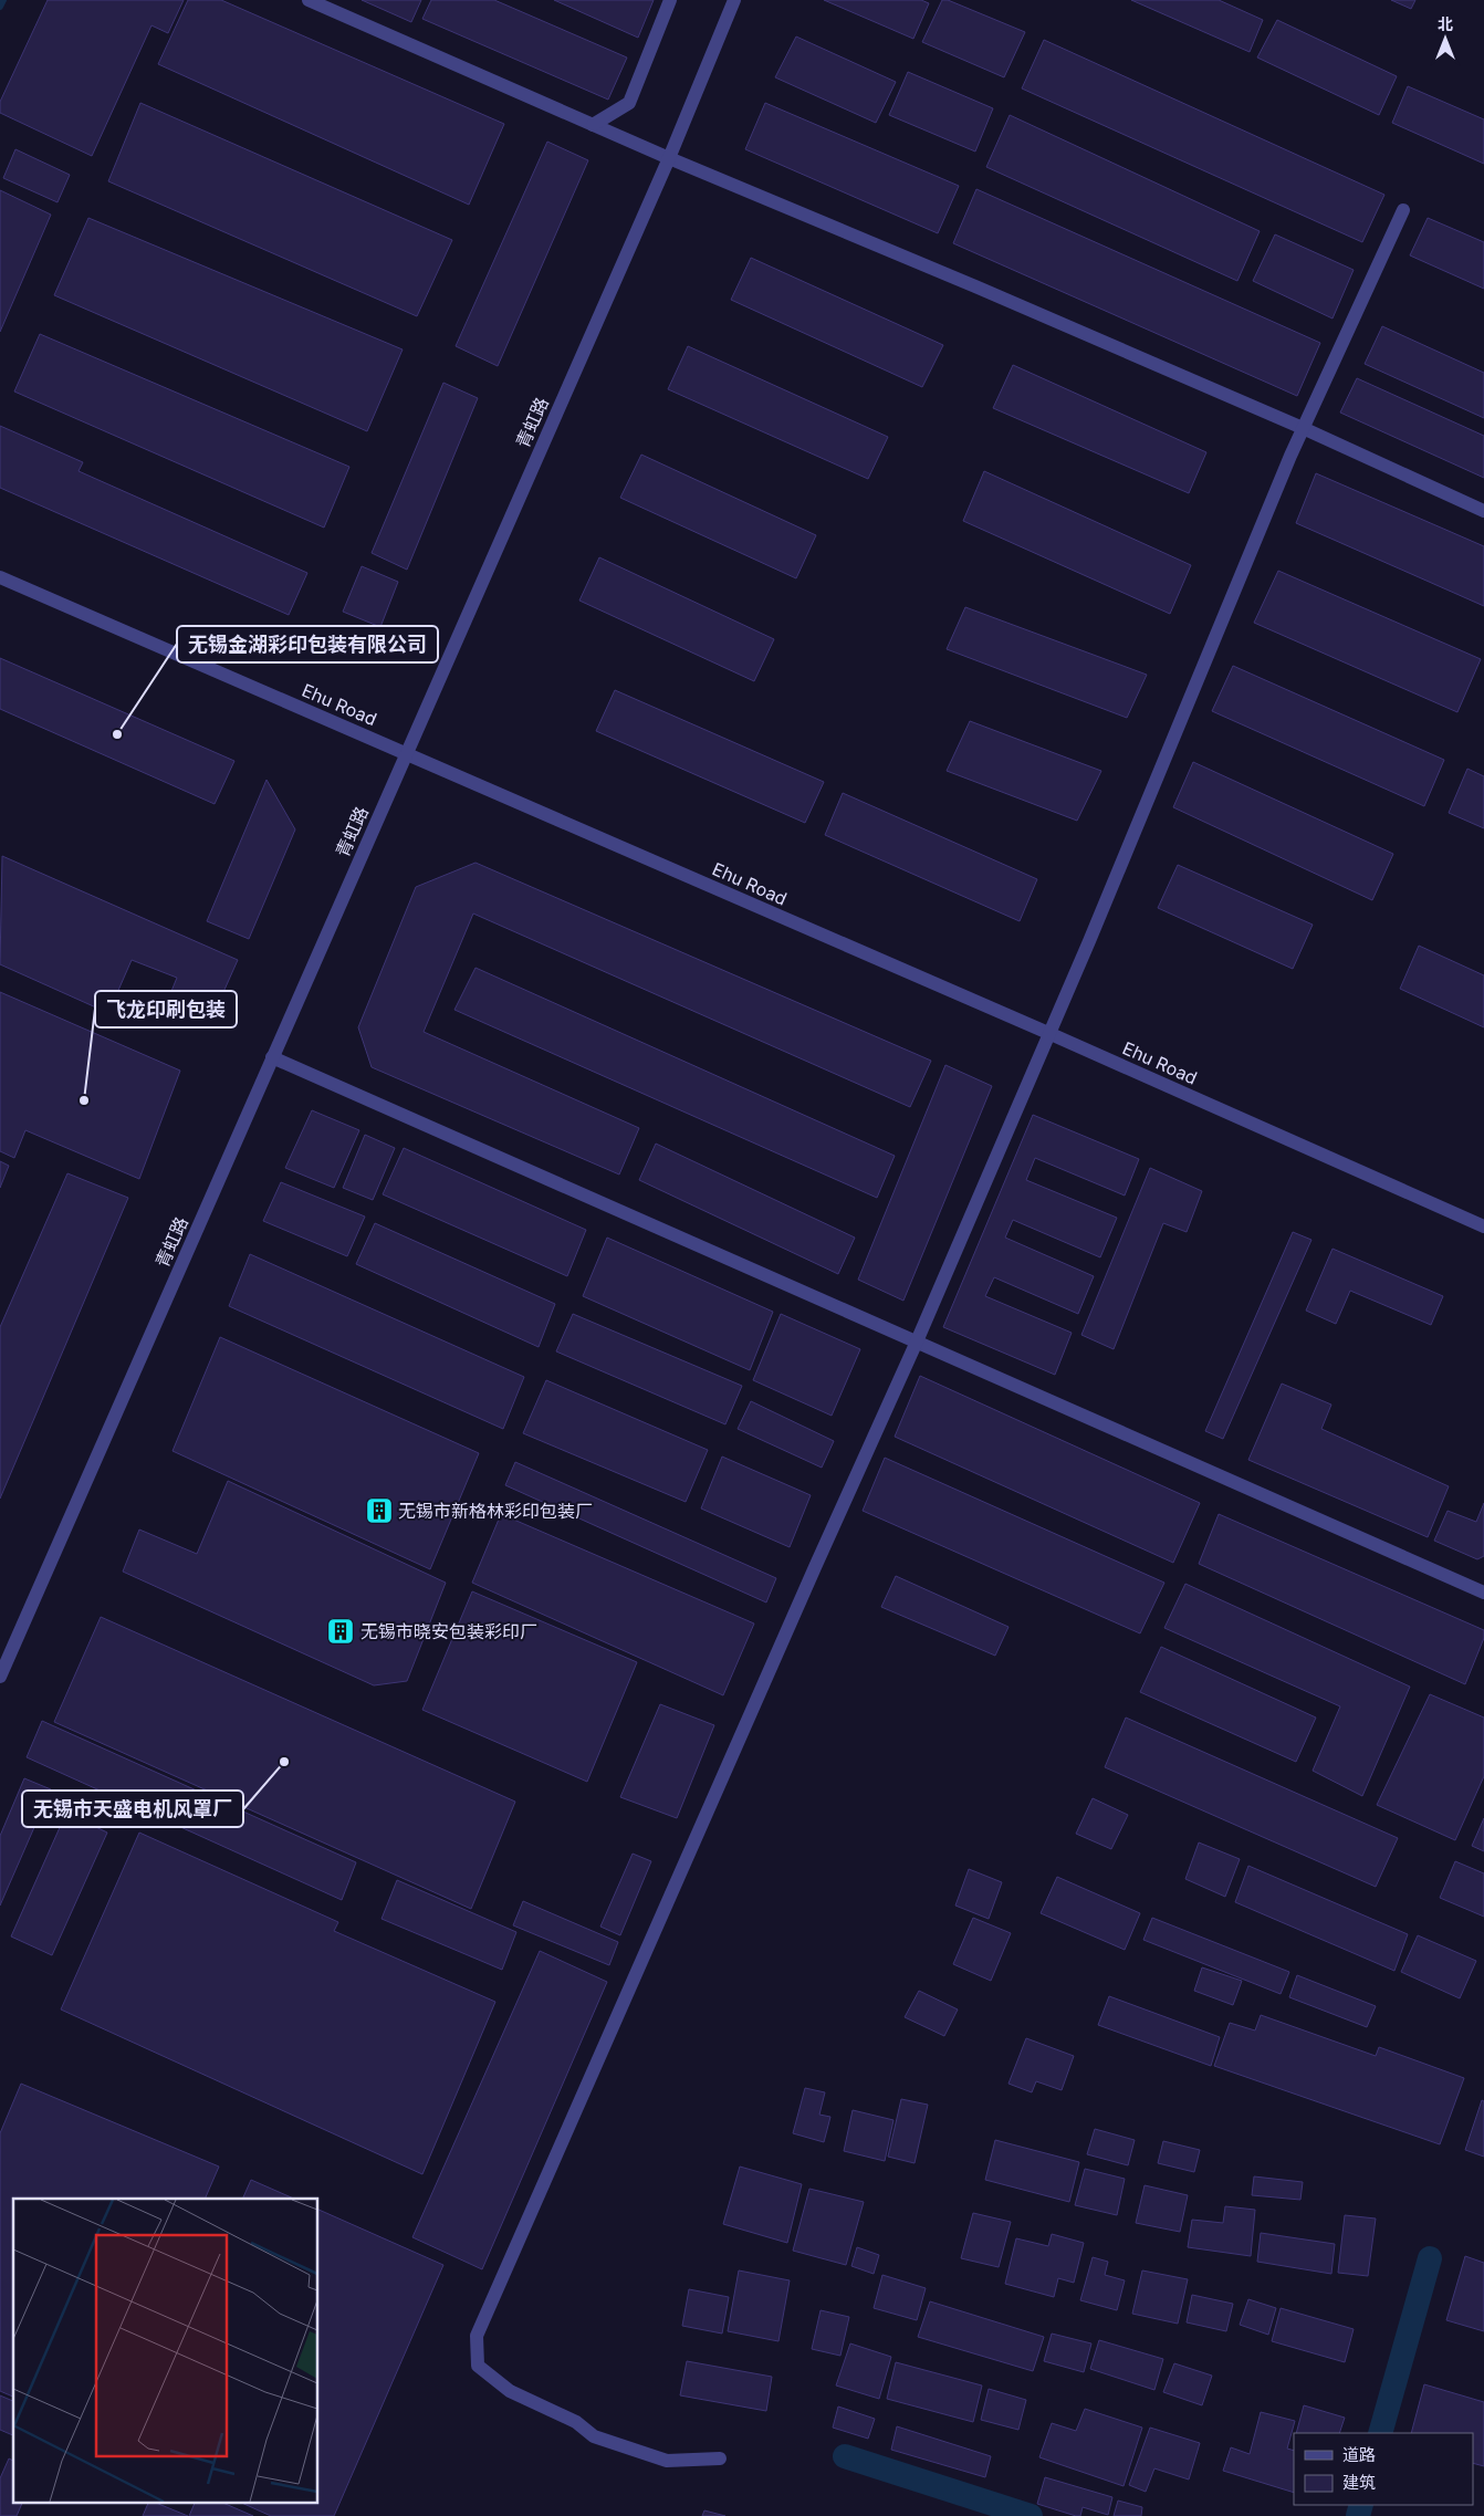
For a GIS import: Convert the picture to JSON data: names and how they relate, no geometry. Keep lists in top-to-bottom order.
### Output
{
  "streets": {
    "street": ["青虹路", "Ehu Road"]
  },
  "crossings": [
    ["青虹路", "Ehu Road"]
  ],
  "places": {
    "other": ["无锡金湖彩印包装有限公司", "飞龙印刷包装", "无锡市天盛电机风罩厂"],
    "building": ["无锡市新格林彩印包装厂", "无锡市晓安包装彩印厂"]
  },
  "legend": ["道路", "建筑"],
  "north": "top"
}
